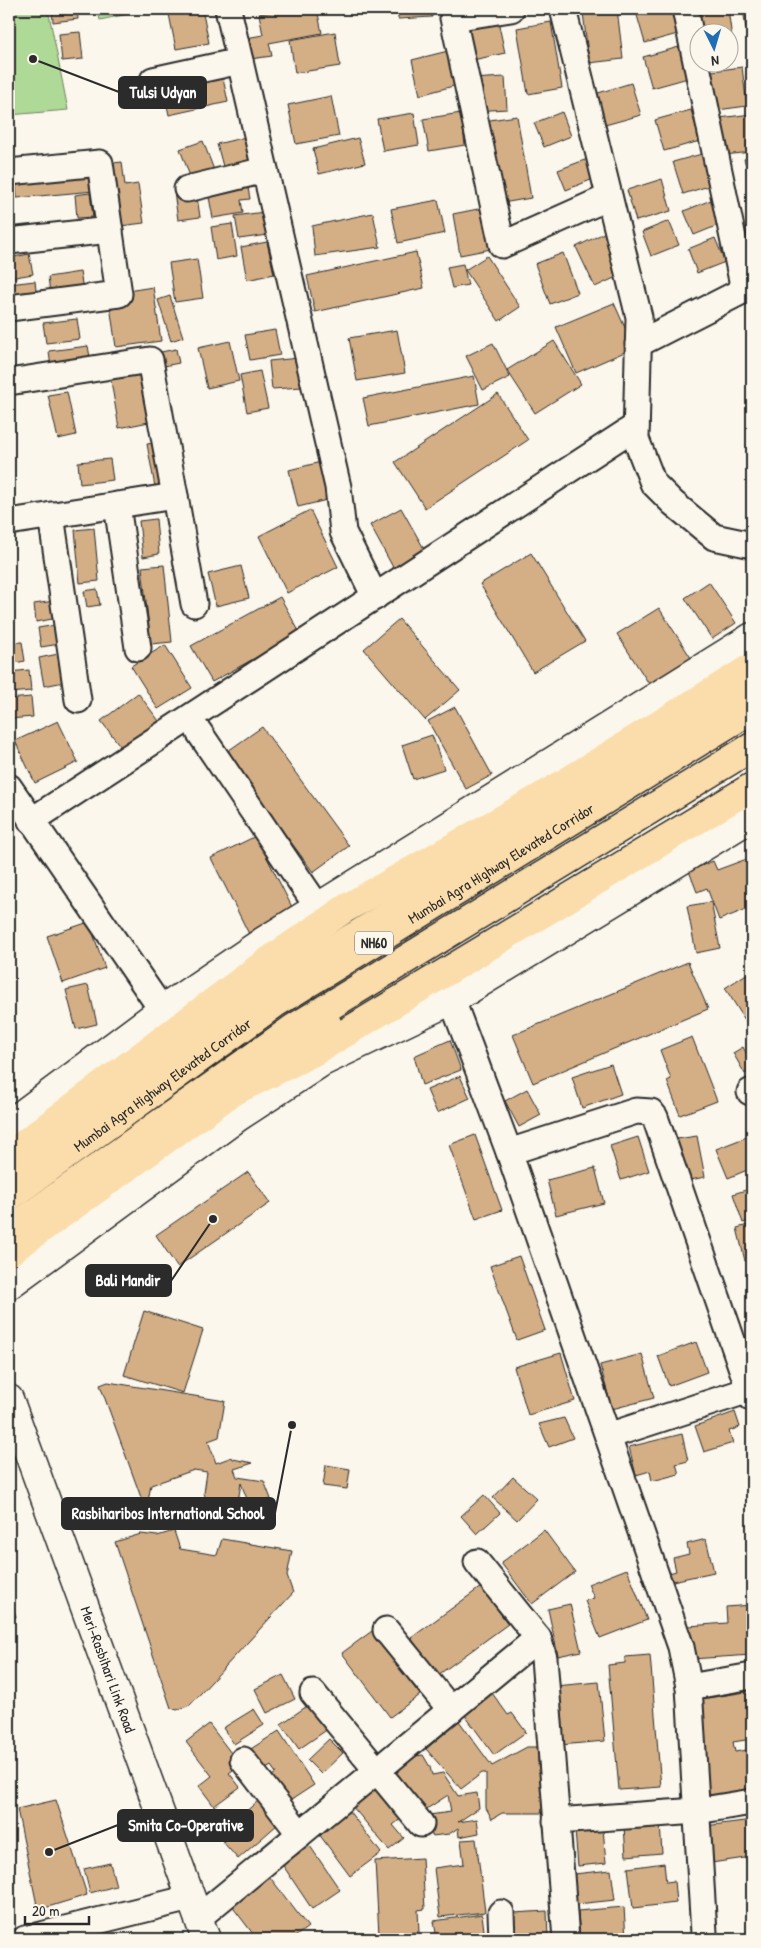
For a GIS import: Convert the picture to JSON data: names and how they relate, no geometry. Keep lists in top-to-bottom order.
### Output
{
  "streets": {
    "main road": ["Mumbai Agra Highway Elevated Corridor", "NH60"],
    "street": ["Meri-Rasbihari Link Road"]
  },
  "places": [
    "Tulsi Udyan",
    "Bali Mandir",
    "Rasbiharibos International School",
    "Smita Co-Operative"
  ],
  "scale_bar": "20 m",
  "north": "bottom"
}
